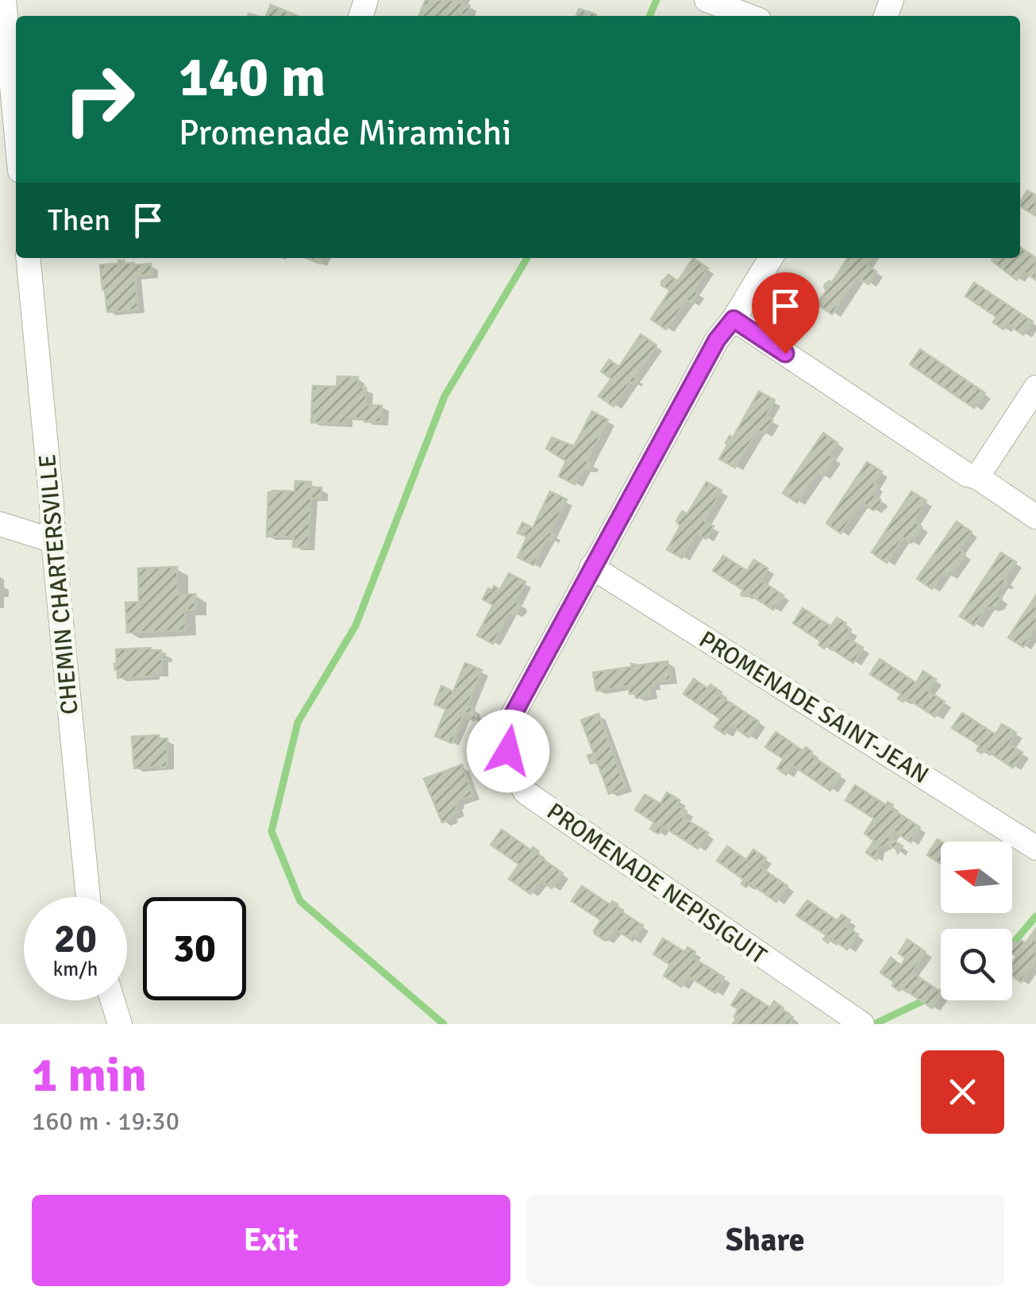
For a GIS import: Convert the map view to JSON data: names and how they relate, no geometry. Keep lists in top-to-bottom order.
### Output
{
  "streets": {
    "street": ["CHEMIN CHARTERSVILLE", "PROMENADE SAINT-JEAN", "PROMENADE NEPISIGUIT"]
  },
  "crossings": [
    ["PROMENADE SAINT-JEAN", "PROMENADE NEPISIGUIT"]
  ],
  "north": "left",
  "page": {
    "turn": ["140 m", "Promenade Miramichi"],
    "then": "Then",
    "speed": "20 km/h",
    "limit": "30",
    "heading": ["1 min", "160 m · 19:30"],
    "buttons": ["Exit", "Share"]
  }
}
